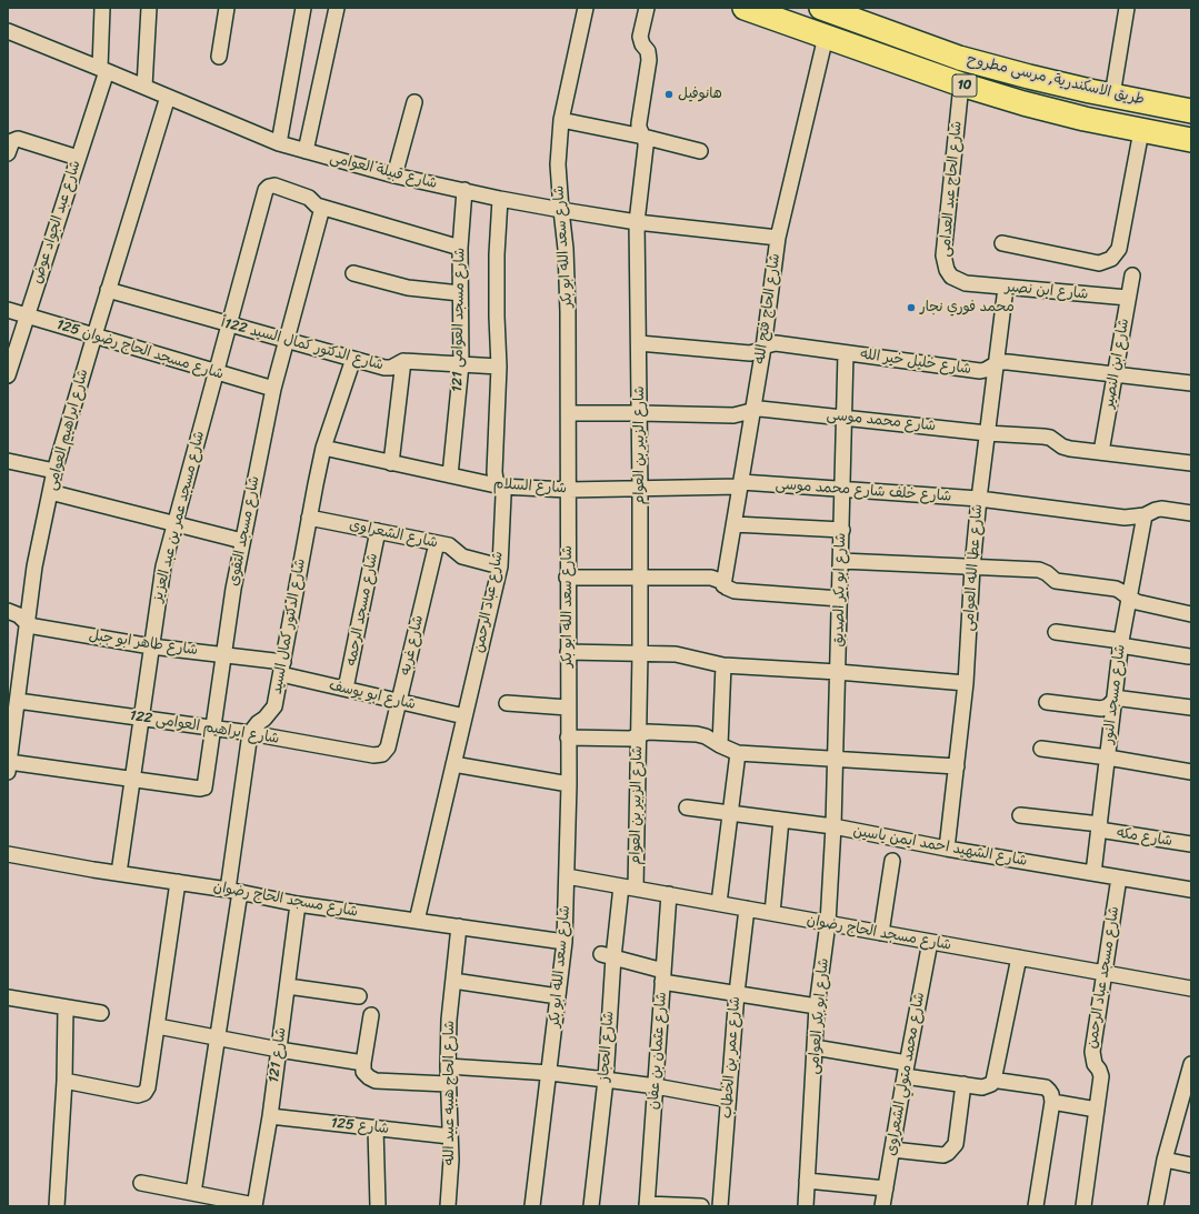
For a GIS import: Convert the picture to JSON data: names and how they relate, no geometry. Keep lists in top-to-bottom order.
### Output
{
  "streets": {
    "main road": ["طريق الاسكندرية, مرسى مطروح", "10"],
    "street": [
      "شارع قبيلة العوامى",
      "شارع الحاج عبد العدامى",
      "شارع عبد الجواد عوض",
      "شارع سعد الله ابو بكر",
      "شارع ابن نصير",
      "شارع الحاج فتح الله",
      "شارع مسجد العوامى 121",
      "شارع الدكتور كمال السيد 122أ",
      "شارع مسجد الحاج رضوان 125",
      "شارع خليل خير الله",
      "شارع ابن النصير",
      "شارع محمد موسى",
      "شارع ابراهيم العوامى",
      "شارع الزبير بن العوام",
      "شارع السلام",
      "شارع خلف شارع محمد موسى",
      "شارع مسجد عمر بن عبد العزيز",
      "شارع مسجد التقوى",
      "شارع الشعراوى",
      "شارع عطا الله العوامى",
      "شارع ابو بكر الصديق",
      "شارع عباد الرحمن",
      "شارع مسجد الرحمه",
      "شارع الدكتور كمال السيد",
      "شارع طاهر ابو جبل",
      "شارع غربه",
      "شارع مسجد النور",
      "شارع ابو يوسف",
      "شارع ابراهيم العوامى 122",
      "شارع مكه",
      "شارع الشهيد احمد ايمن ياسين",
      "شارع مسجد الحاج رضوان",
      "شارع مسجد عباد الرحمن",
      "شارع ابو بكر العوامى",
      "شارع الحجاز",
      "شارع عثمان بن عفان",
      "شارع 121",
      "شارع عمر بن الخطاب",
      "شارع محمد متولي الشعراوى",
      "شارع الحاج هيبه عبيد الله",
      "شارع 125"
    ]
  },
  "crossings": [
    ["طريق الاسكندرية, مرسى مطروح", "شارع الحاج عبد العدامى"],
    ["طريق الاسكندرية, مرسى مطروح", "شارع الحاج فتح الله"],
    ["شارع قبيلة العوامى", "شارع عبد الجواد عوض"],
    ["شارع قبيلة العوامى", "شارع سعد الله ابو بكر"],
    ["شارع قبيلة العوامى", "شارع الحاج فتح الله"],
    ["شارع قبيلة العوامى", "شارع مسجد العوامى 121"],
    ["شارع قبيلة العوامى", "شارع ابراهيم العوامى"],
    ["شارع قبيلة العوامى", "شارع الزبير بن العوام"],
    ["شارع قبيلة العوامى", "شارع عباد الرحمن"],
    ["شارع الحاج عبد العدامى", "شارع ابن نصير"],
    ["شارع عبد الجواد عوض", "شارع مسجد الحاج رضوان 125"],
    ["شارع سعد الله ابو بكر", "شارع محمد موسى"],
    ["شارع سعد الله ابو بكر", "شارع السلام"],
    ["شارع سعد الله ابو بكر", "شارع مسجد الحاج رضوان"],
    ["شارع ابن نصير", "شارع ابن النصير"],
    ["شارع ابن نصير", "شارع عطا الله العوامى"],
    ["شارع الحاج فتح الله", "شارع خليل خير الله"],
    ["شارع الحاج فتح الله", "شارع محمد موسى"],
    ["شارع الحاج فتح الله", "شارع السلام"],
    ["شارع الحاج فتح الله", "شارع خلف شارع محمد موسى"],
    ["شارع مسجد العوامى 121", "شارع الدكتور كمال السيد 122أ"],
    ["شارع مسجد العوامى 121", "شارع السلام"],
    ["شارع الدكتور كمال السيد 122أ", "شارع ابراهيم العوامى"],
    ["شارع الدكتور كمال السيد 122أ", "شارع مسجد عمر بن عبد العزيز"],
    ["شارع الدكتور كمال السيد 122أ", "شارع مسجد التقوى"],
    ["شارع الدكتور كمال السيد 122أ", "شارع عباد الرحمن"],
    ["شارع الدكتور كمال السيد 122أ", "شارع الدكتور كمال السيد"],
    ["شارع مسجد الحاج رضوان 125", "شارع ابراهيم العوامى"],
    ["شارع مسجد الحاج رضوان 125", "شارع مسجد عمر بن عبد العزيز"],
    ["شارع مسجد الحاج رضوان 125", "شارع مسجد التقوى"],
    ["شارع خليل خير الله", "شارع ابن النصير"],
    ["شارع خليل خير الله", "شارع الزبير بن العوام"],
    ["شارع خليل خير الله", "شارع عطا الله العوامى"],
    ["شارع خليل خير الله", "شارع ابو بكر الصديق"],
    ["شارع ابن النصير", "شارع محمد موسى"],
    ["شارع محمد موسى", "شارع الزبير بن العوام"],
    ["شارع محمد موسى", "شارع عطا الله العوامى"],
    ["شارع محمد موسى", "شارع ابو بكر الصديق"],
    ["شارع ابراهيم العوامى", "شارع طاهر ابو جبل"],
    ["شارع ابراهيم العوامى", "شارع ابراهيم العوامى 122"],
    ["شارع الزبير بن العوام", "شارع السلام"],
    ["شارع الزبير بن العوام", "شارع مسجد الحاج رضوان"],
    ["شارع السلام", "شارع خلف شارع محمد موسى"],
    ["شارع السلام", "شارع عباد الرحمن"],
    ["شارع السلام", "شارع الدكتور كمال السيد"],
    ["شارع خلف شارع محمد موسى", "شارع عطا الله العوامى"],
    ["شارع خلف شارع محمد موسى", "شارع ابو بكر الصديق"],
    ["شارع خلف شارع محمد موسى", "شارع مسجد النور"],
    ["شارع مسجد عمر بن عبد العزيز", "شارع مسجد التقوى"],
    ["شارع مسجد عمر بن عبد العزيز", "شارع طاهر ابو جبل"],
    ["شارع مسجد عمر بن عبد العزيز", "شارع ابراهيم العوامى 122"],
    ["شارع مسجد عمر بن عبد العزيز", "شارع مسجد الحاج رضوان"],
    ["شارع مسجد التقوى", "شارع طاهر ابو جبل"],
    ["شارع مسجد التقوى", "شارع ابراهيم العوامى 122"],
    ["شارع الشعراوى", "شارع عباد الرحمن"],
    ["شارع الشعراوى", "شارع مسجد الرحمه"],
    ["شارع الشعراوى", "شارع الدكتور كمال السيد"],
    ["شارع الشعراوى", "شارع غربه"],
    ["شارع عطا الله العوامى", "شارع الشهيد احمد ايمن ياسين"],
    ["شارع ابو بكر الصديق", "شارع الشهيد احمد ايمن ياسين"],
    ["شارع ابو بكر الصديق", "شارع ابو بكر العوامى"],
    ["شارع عباد الرحمن", "شارع ابو يوسف"],
    ["شارع عباد الرحمن", "شارع مسجد الحاج رضوان"],
    ["شارع مسجد الرحمه", "شارع ابو يوسف"],
    ["شارع الدكتور كمال السيد", "شارع طاهر ابو جبل"],
    ["شارع الدكتور كمال السيد", "شارع ابو يوسف"],
    ["شارع الدكتور كمال السيد", "شارع ابراهيم العوامى 122"],
    ["شارع طاهر ابو جبل", "شارع ابو يوسف"],
    ["شارع غربه", "شارع ابو يوسف"],
    ["شارع غربه", "شارع ابراهيم العوامى 122"],
    ["شارع مسجد النور", "شارع مكه"],
    ["شارع مسجد النور", "شارع الشهيد احمد ايمن ياسين"],
    ["شارع الشهيد احمد ايمن ياسين", "شارع مسجد عباد الرحمن"],
    ["شارع الشهيد احمد ايمن ياسين", "شارع ابو بكر العوامى"],
    ["شارع مسجد الحاج رضوان", "شارع مسجد عباد الرحمن"],
    ["شارع مسجد الحاج رضوان", "شارع ابو بكر العوامى"],
    ["شارع مسجد الحاج رضوان", "شارع الحجاز"],
    ["شارع مسجد الحاج رضوان", "شارع عثمان بن عفان"],
    ["شارع مسجد الحاج رضوان", "شارع 121"],
    ["شارع مسجد الحاج رضوان", "شارع عمر بن الخطاب"],
    ["شارع مسجد الحاج رضوان", "شارع محمد متولي الشعراوى"],
    ["شارع مسجد الحاج رضوان", "شارع الحاج هيبه عبيد الله"],
    ["شارع 121", "شارع 125"],
    ["شارع الحاج هيبه عبيد الله", "شارع 125"]
  ],
  "places": ["هانوفيل", "محمد فوري نجار"]
}
